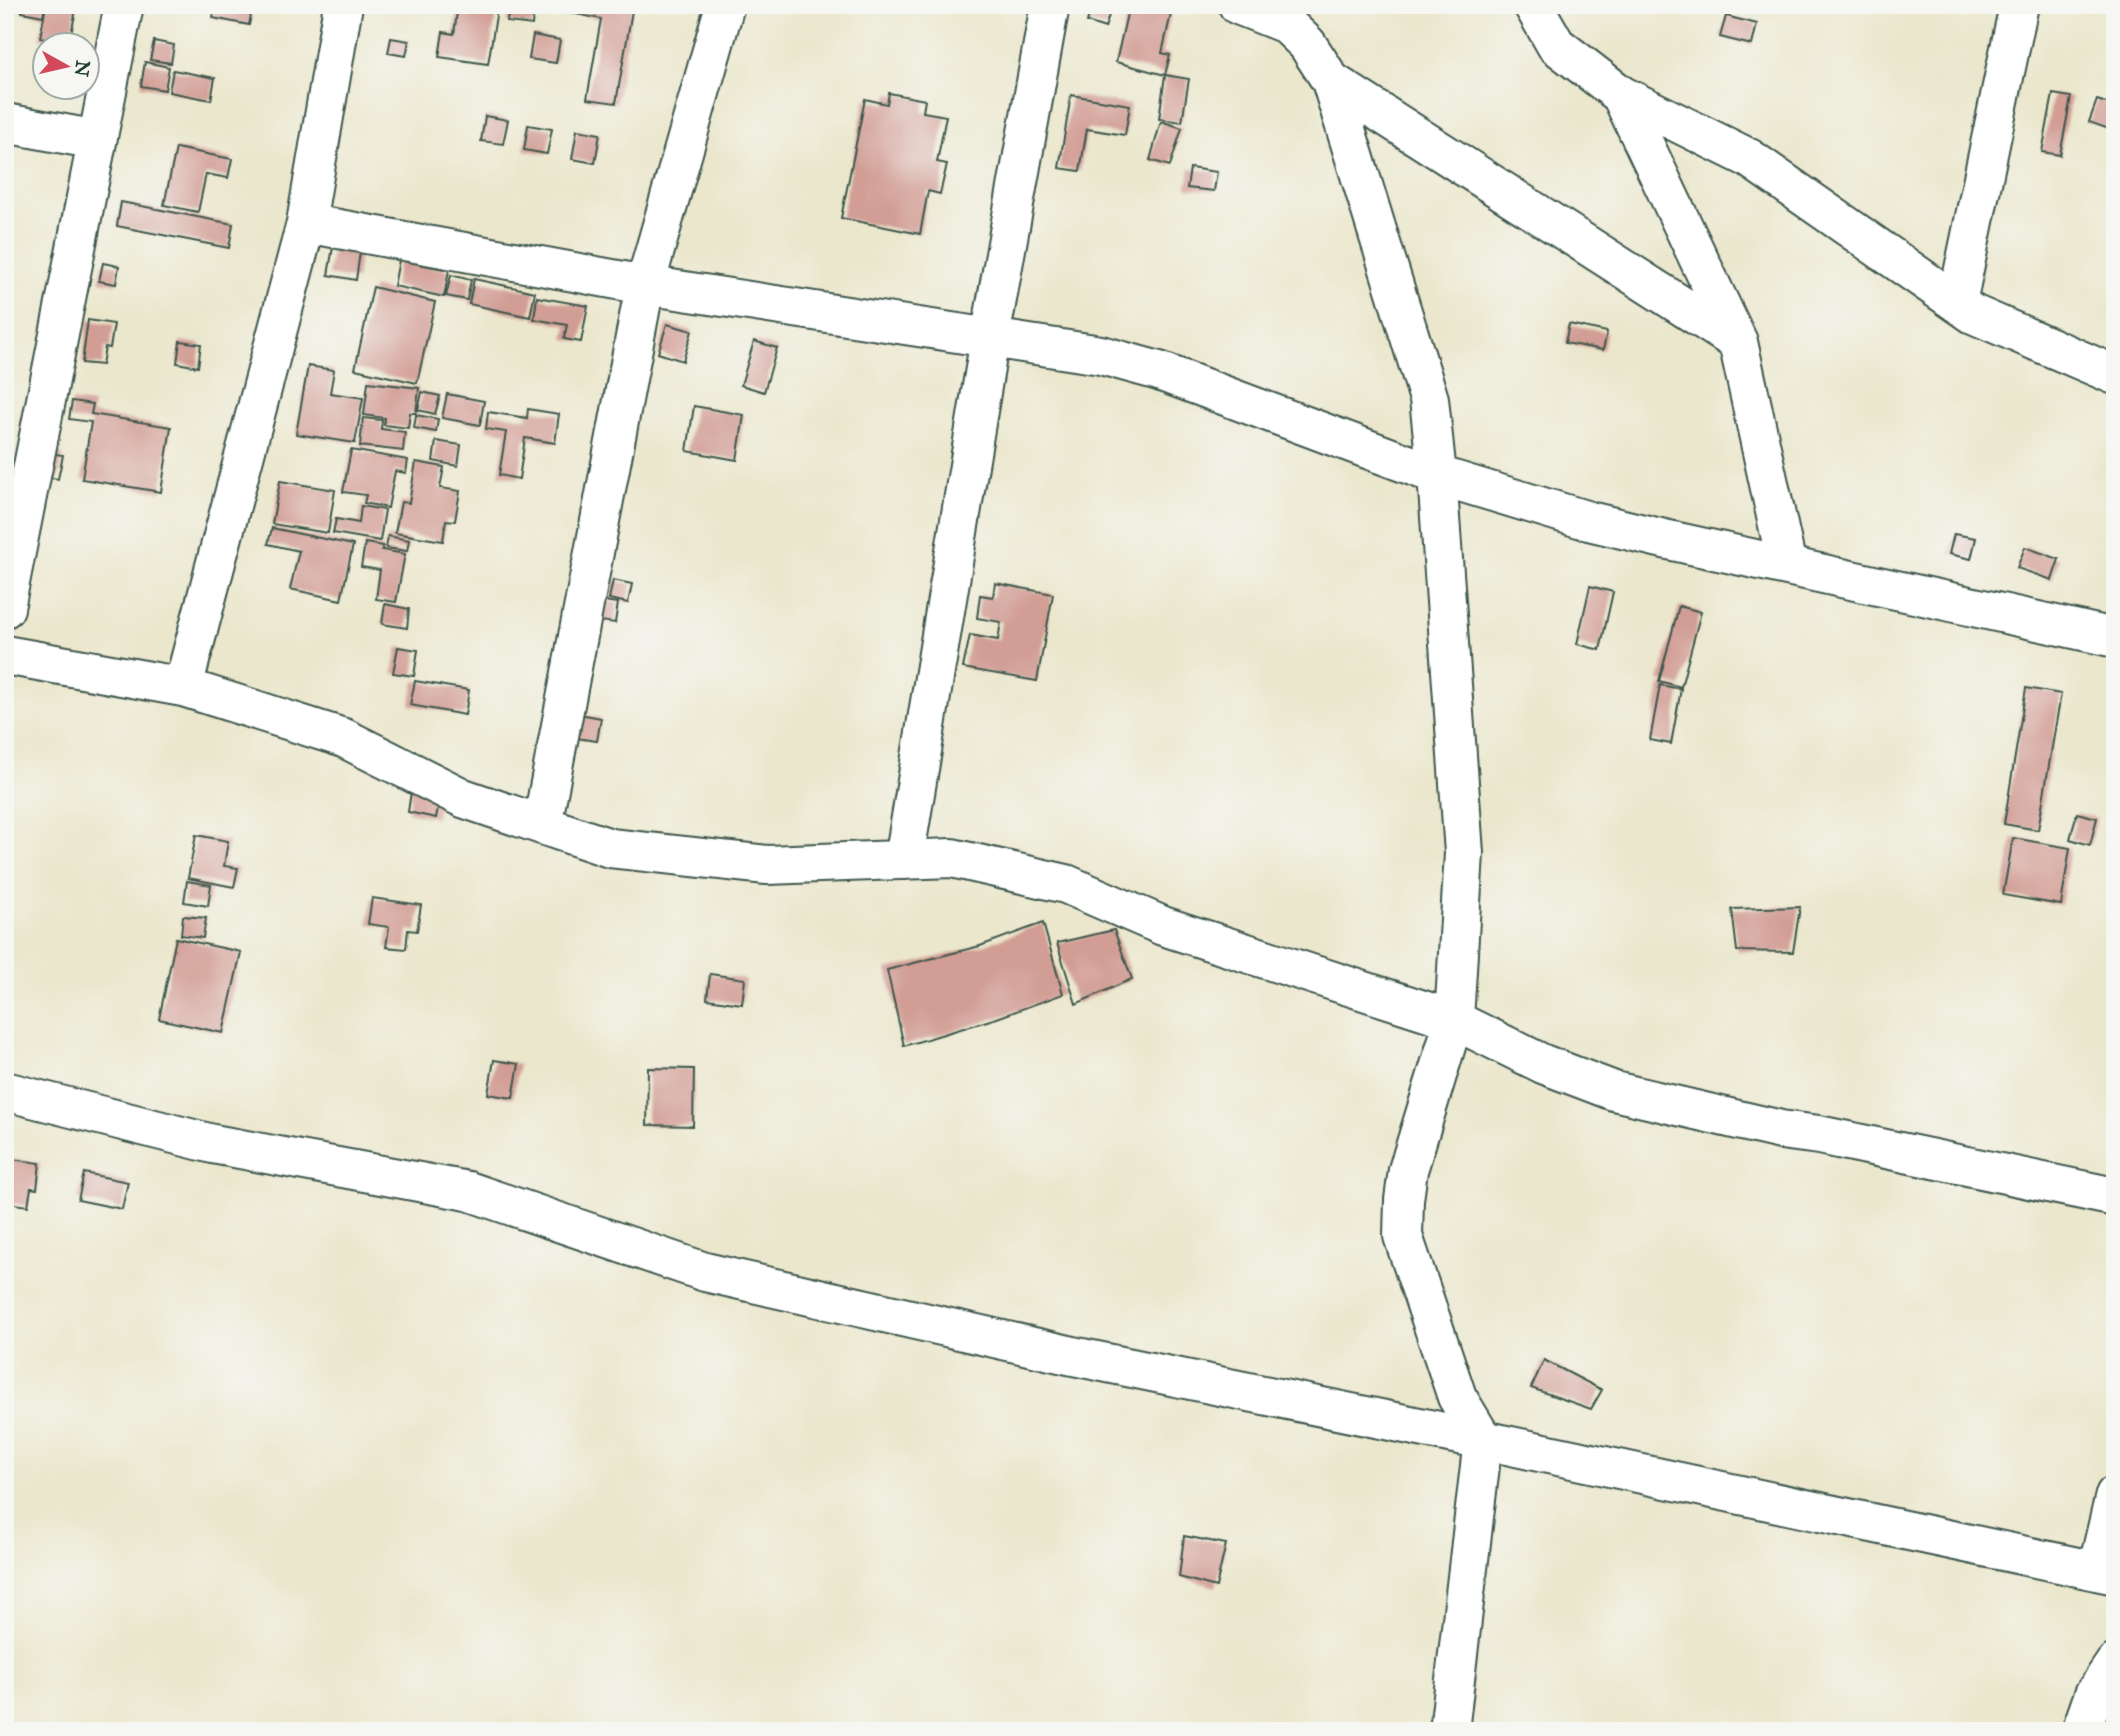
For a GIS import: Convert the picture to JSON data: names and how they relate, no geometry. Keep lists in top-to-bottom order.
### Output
{
  "north": "right"
}
